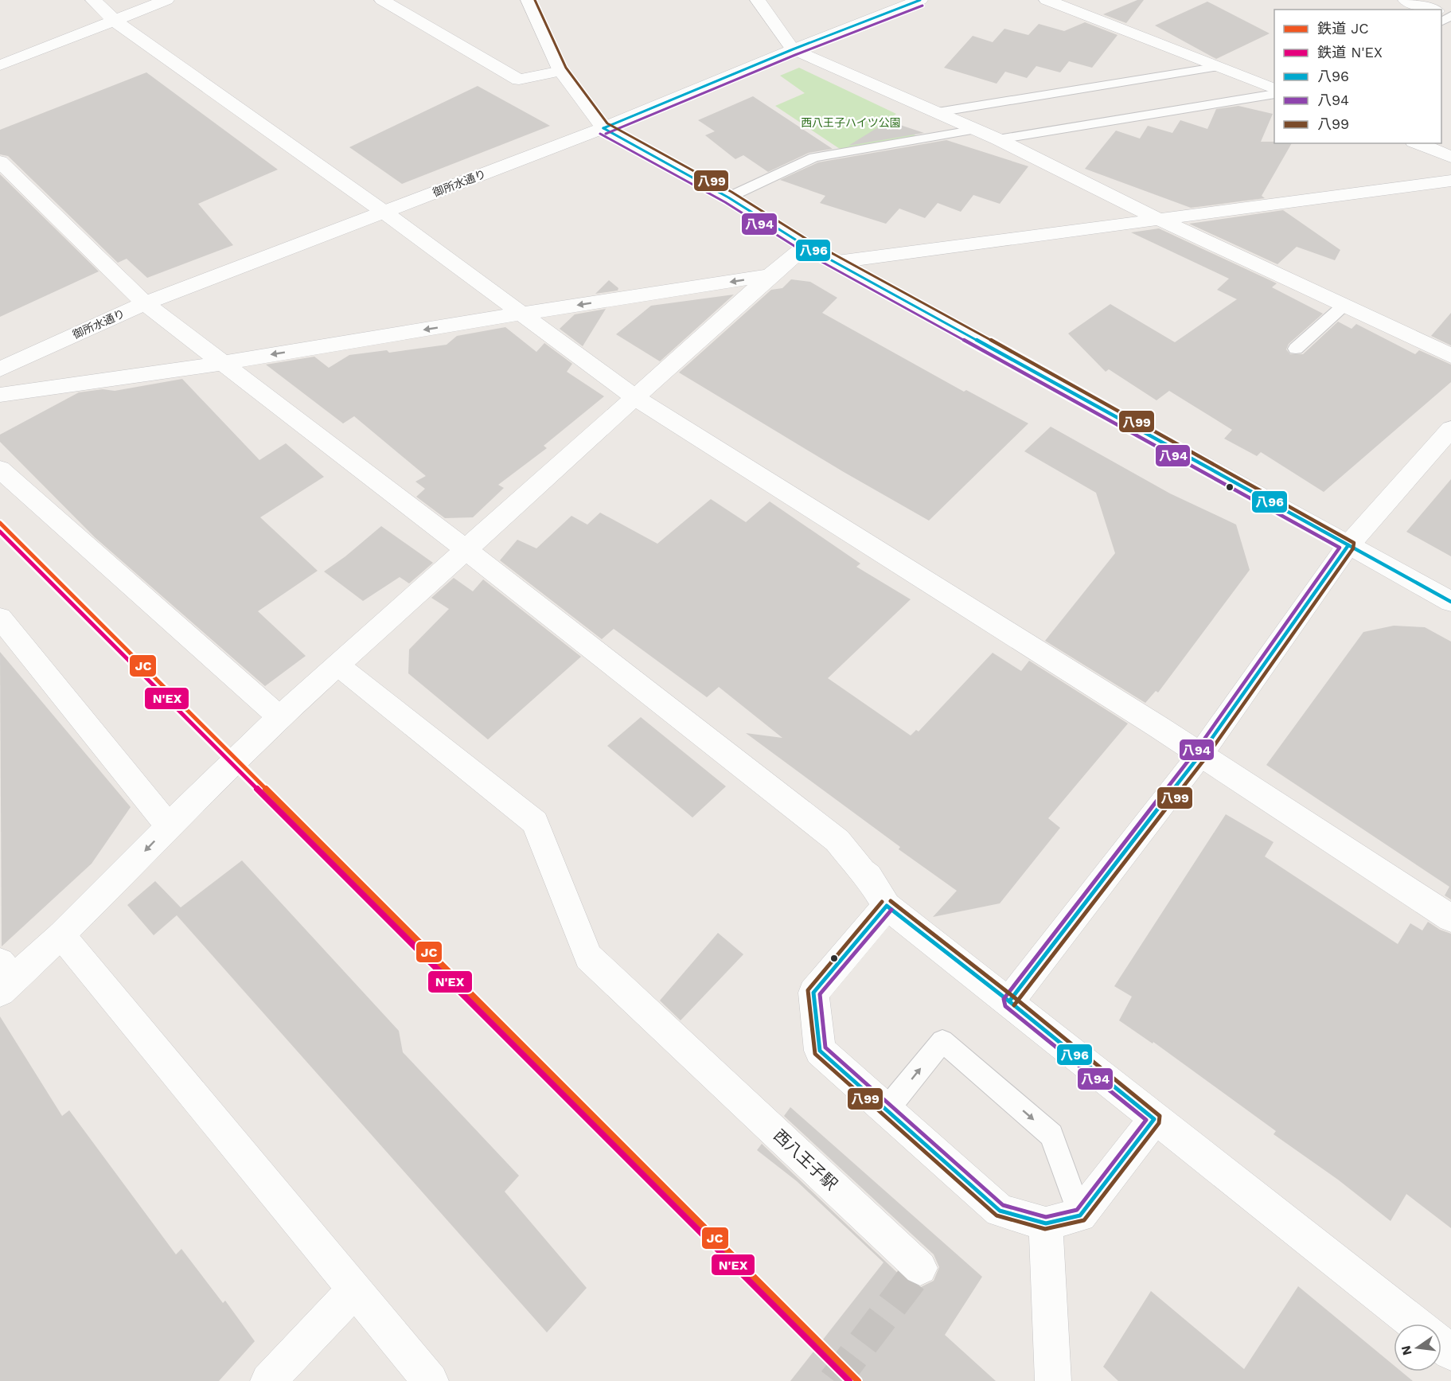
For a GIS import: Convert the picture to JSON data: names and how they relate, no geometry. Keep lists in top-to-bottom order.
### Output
{
  "streets": {
    "street": ["御所水通り", "西八王子駅"]
  },
  "parks": ["西八王子ハイツ公園"],
  "lines": [
    "transit line 八96",
    "transit line 八99",
    "transit line 八94",
    "rail line JC",
    "rail line N'EX"
  ],
  "legend": [
    "鉄道 JC",
    "鉄道 N'EX",
    "八96",
    "八94",
    "八99"
  ],
  "north": "left"
}
